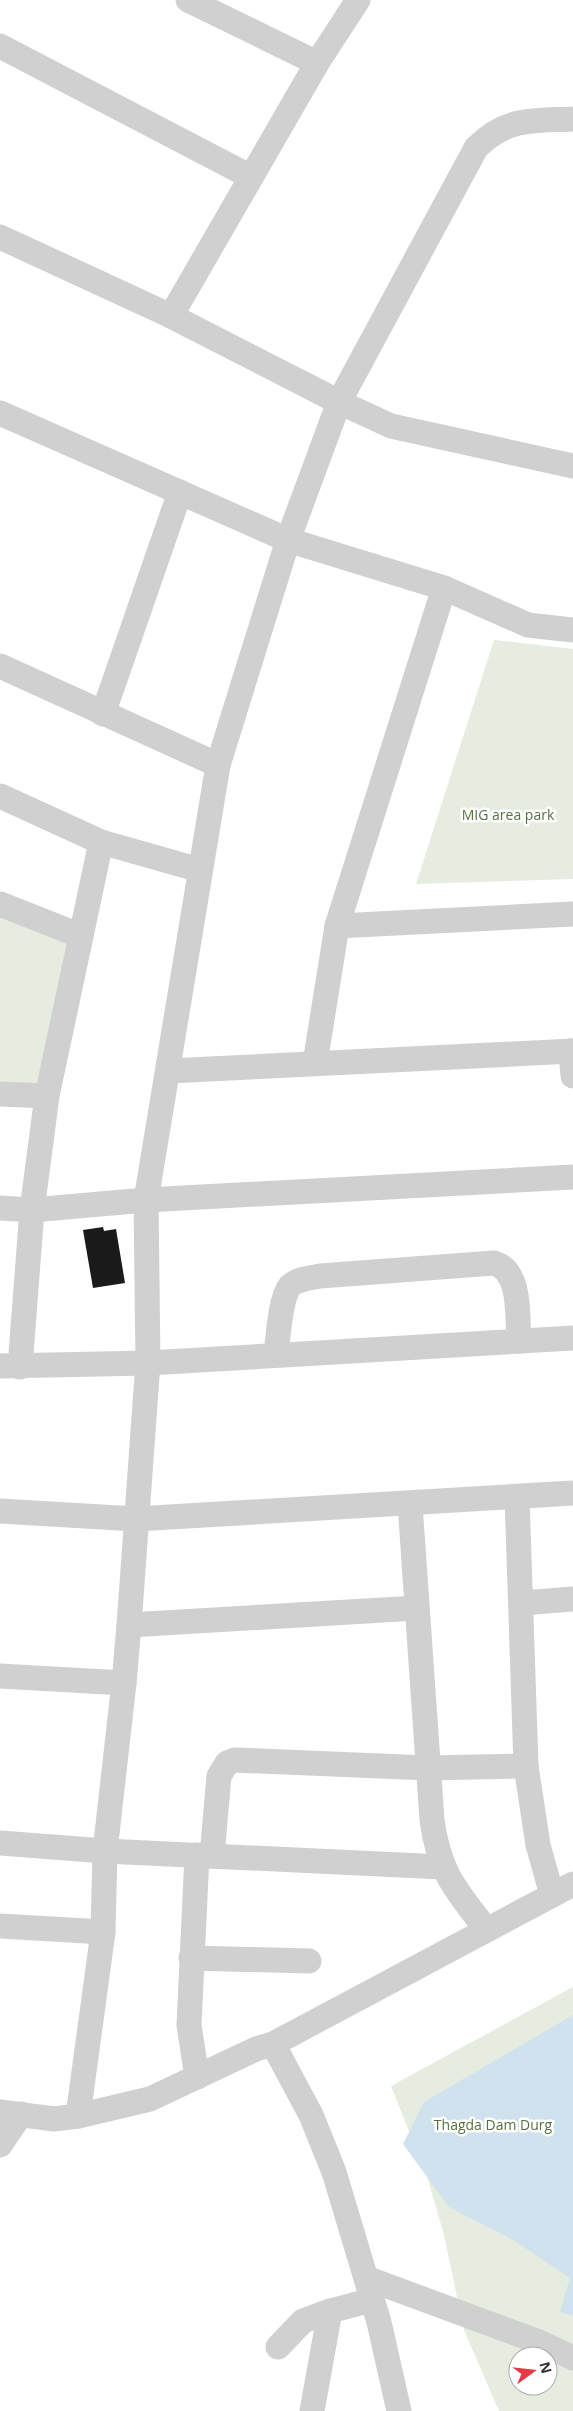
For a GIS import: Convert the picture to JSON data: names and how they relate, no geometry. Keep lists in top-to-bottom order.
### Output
{
  "parks": ["MIG area park", "Thagda Dam Durg"],
  "north": "right"
}
